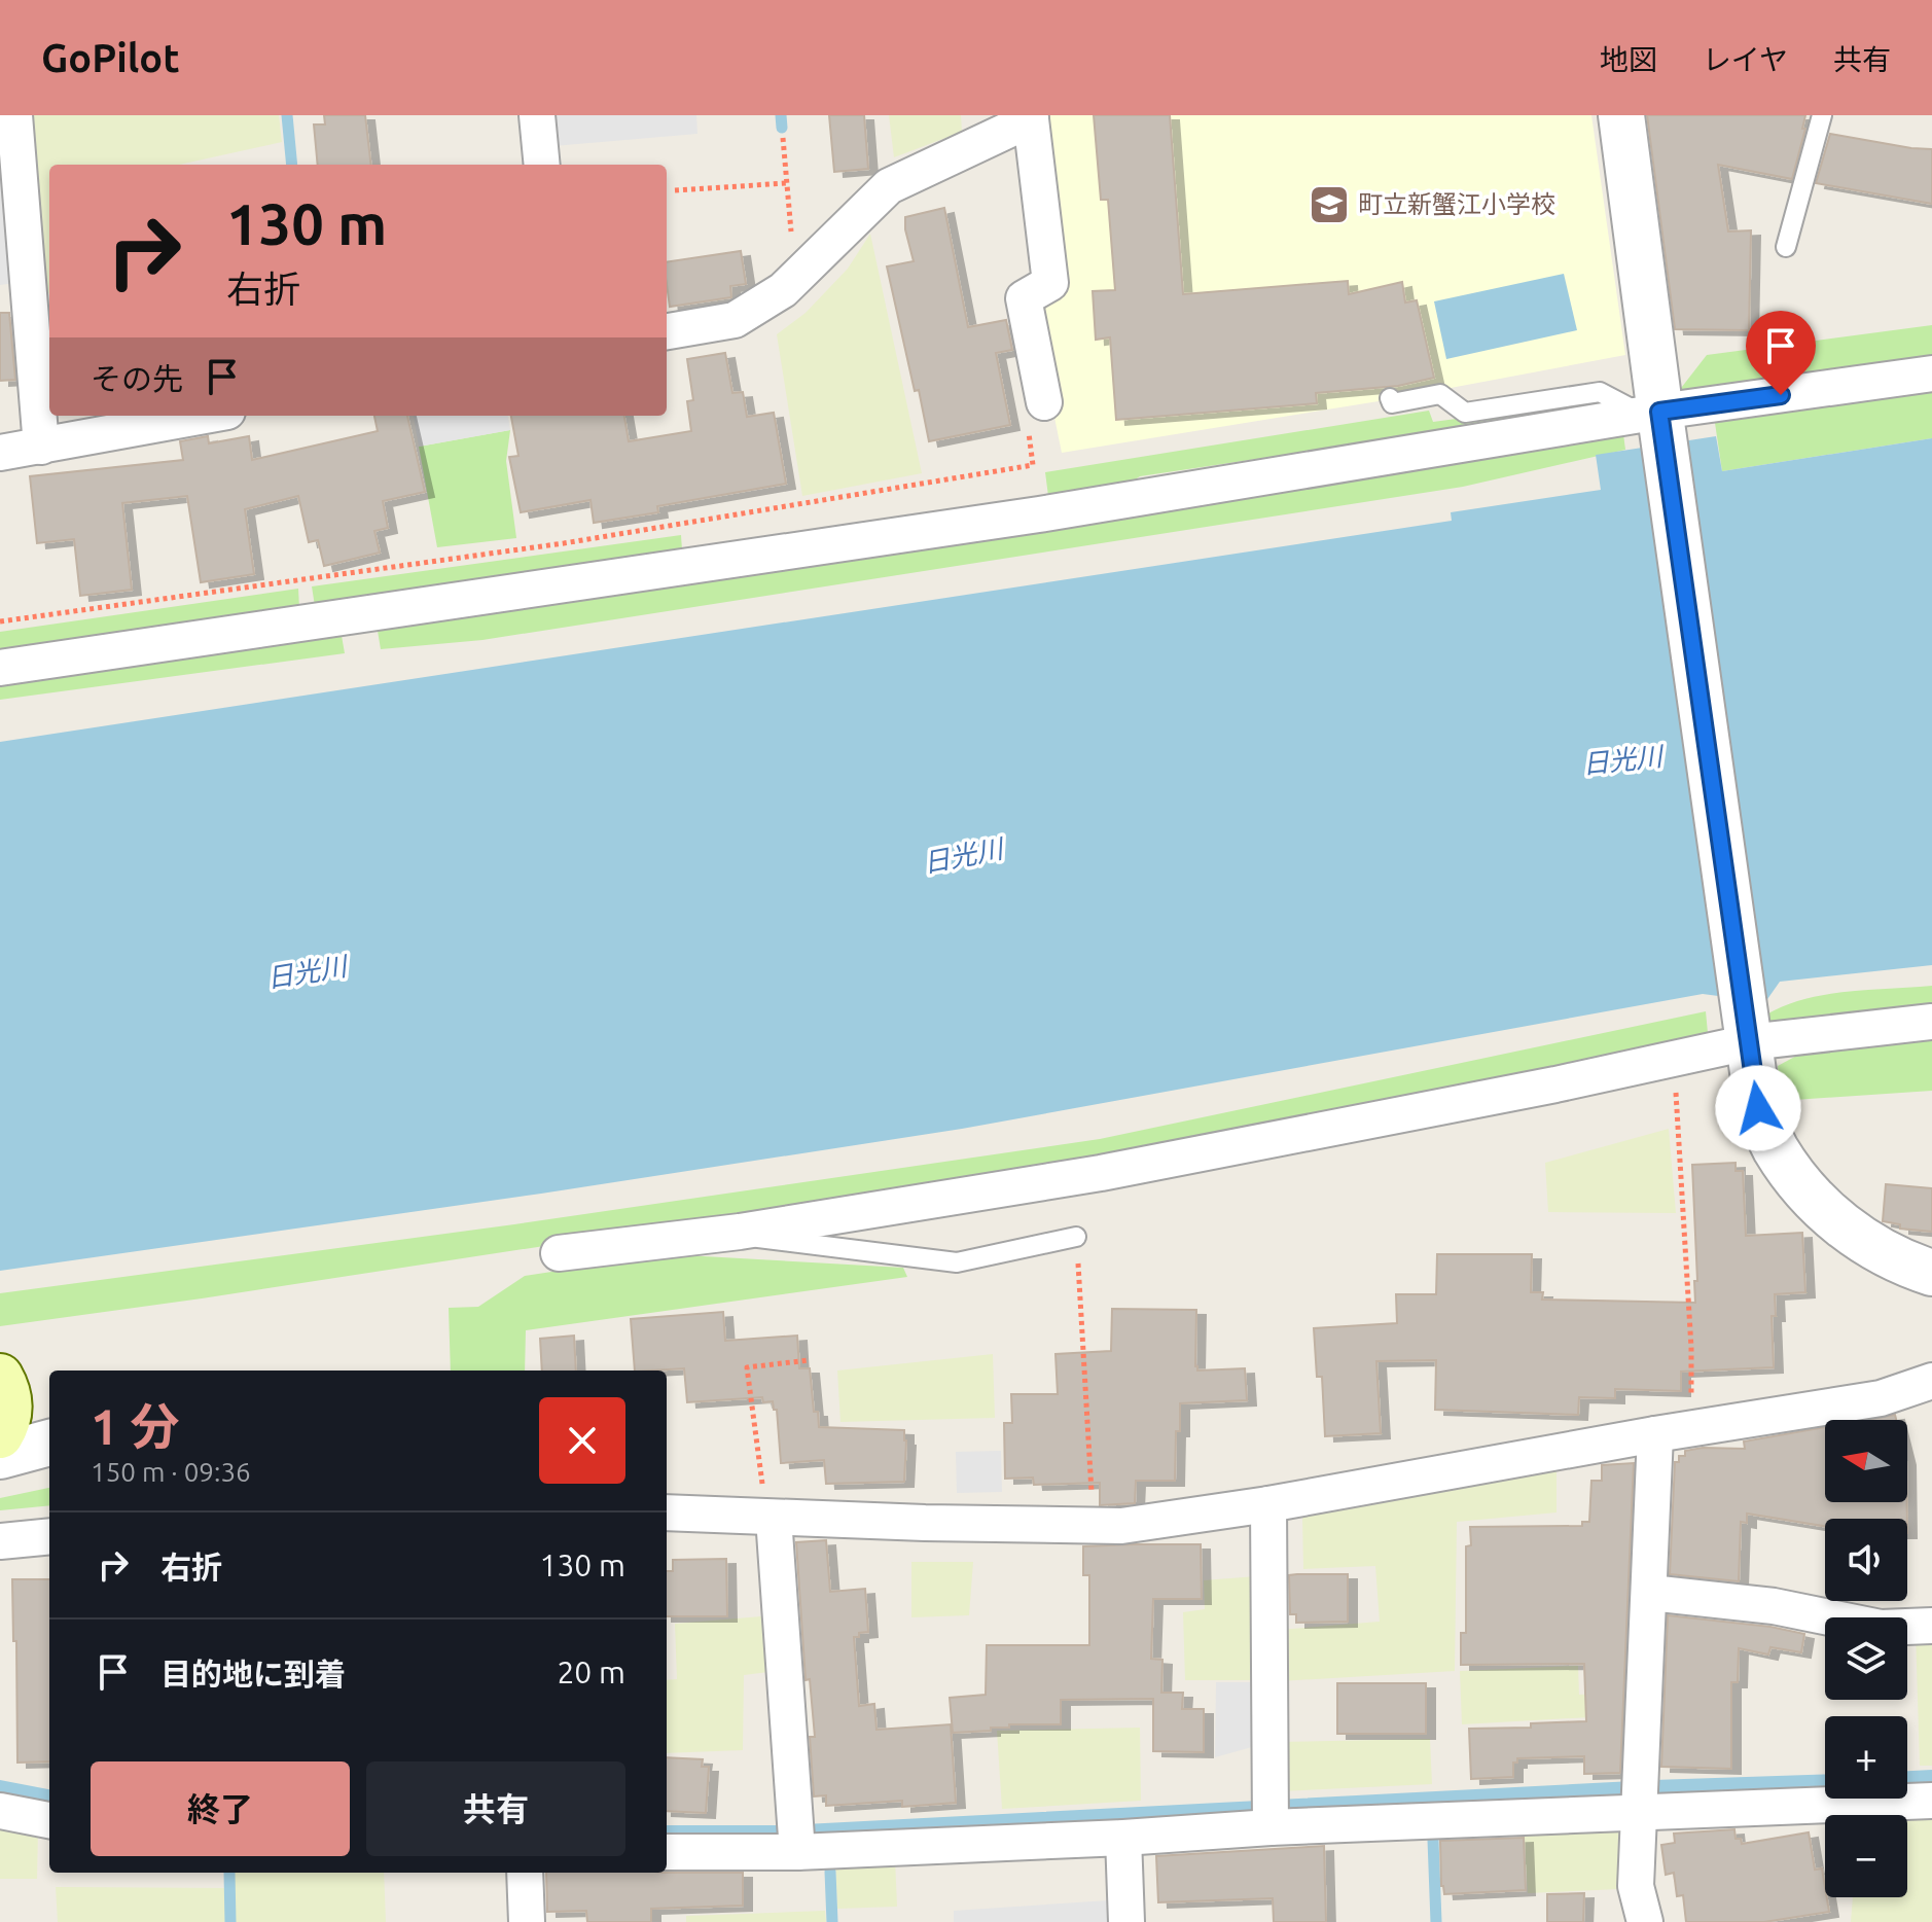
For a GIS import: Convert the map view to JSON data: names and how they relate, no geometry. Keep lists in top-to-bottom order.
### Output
{
  "water": ["日光川"],
  "places": {
    "school or university": ["町立新蟹江小学校"]
  },
  "north": "left",
  "page": {
    "header": "GoPilot",
    "nav": ["地図", "レイヤ", "共有"],
    "turn": ["130 m", "右折"],
    "then": "その先",
    "heading": ["1 分", "150 m · 09:36"],
    "map_buttons": ["+", "−"],
    "list": [
      {
        "name": "右折",
        "value": "130 m"
      },
      {
        "name": "目的地に到着",
        "value": "20 m"
      }
    ],
    "buttons": ["終了", "共有"]
  }
}
